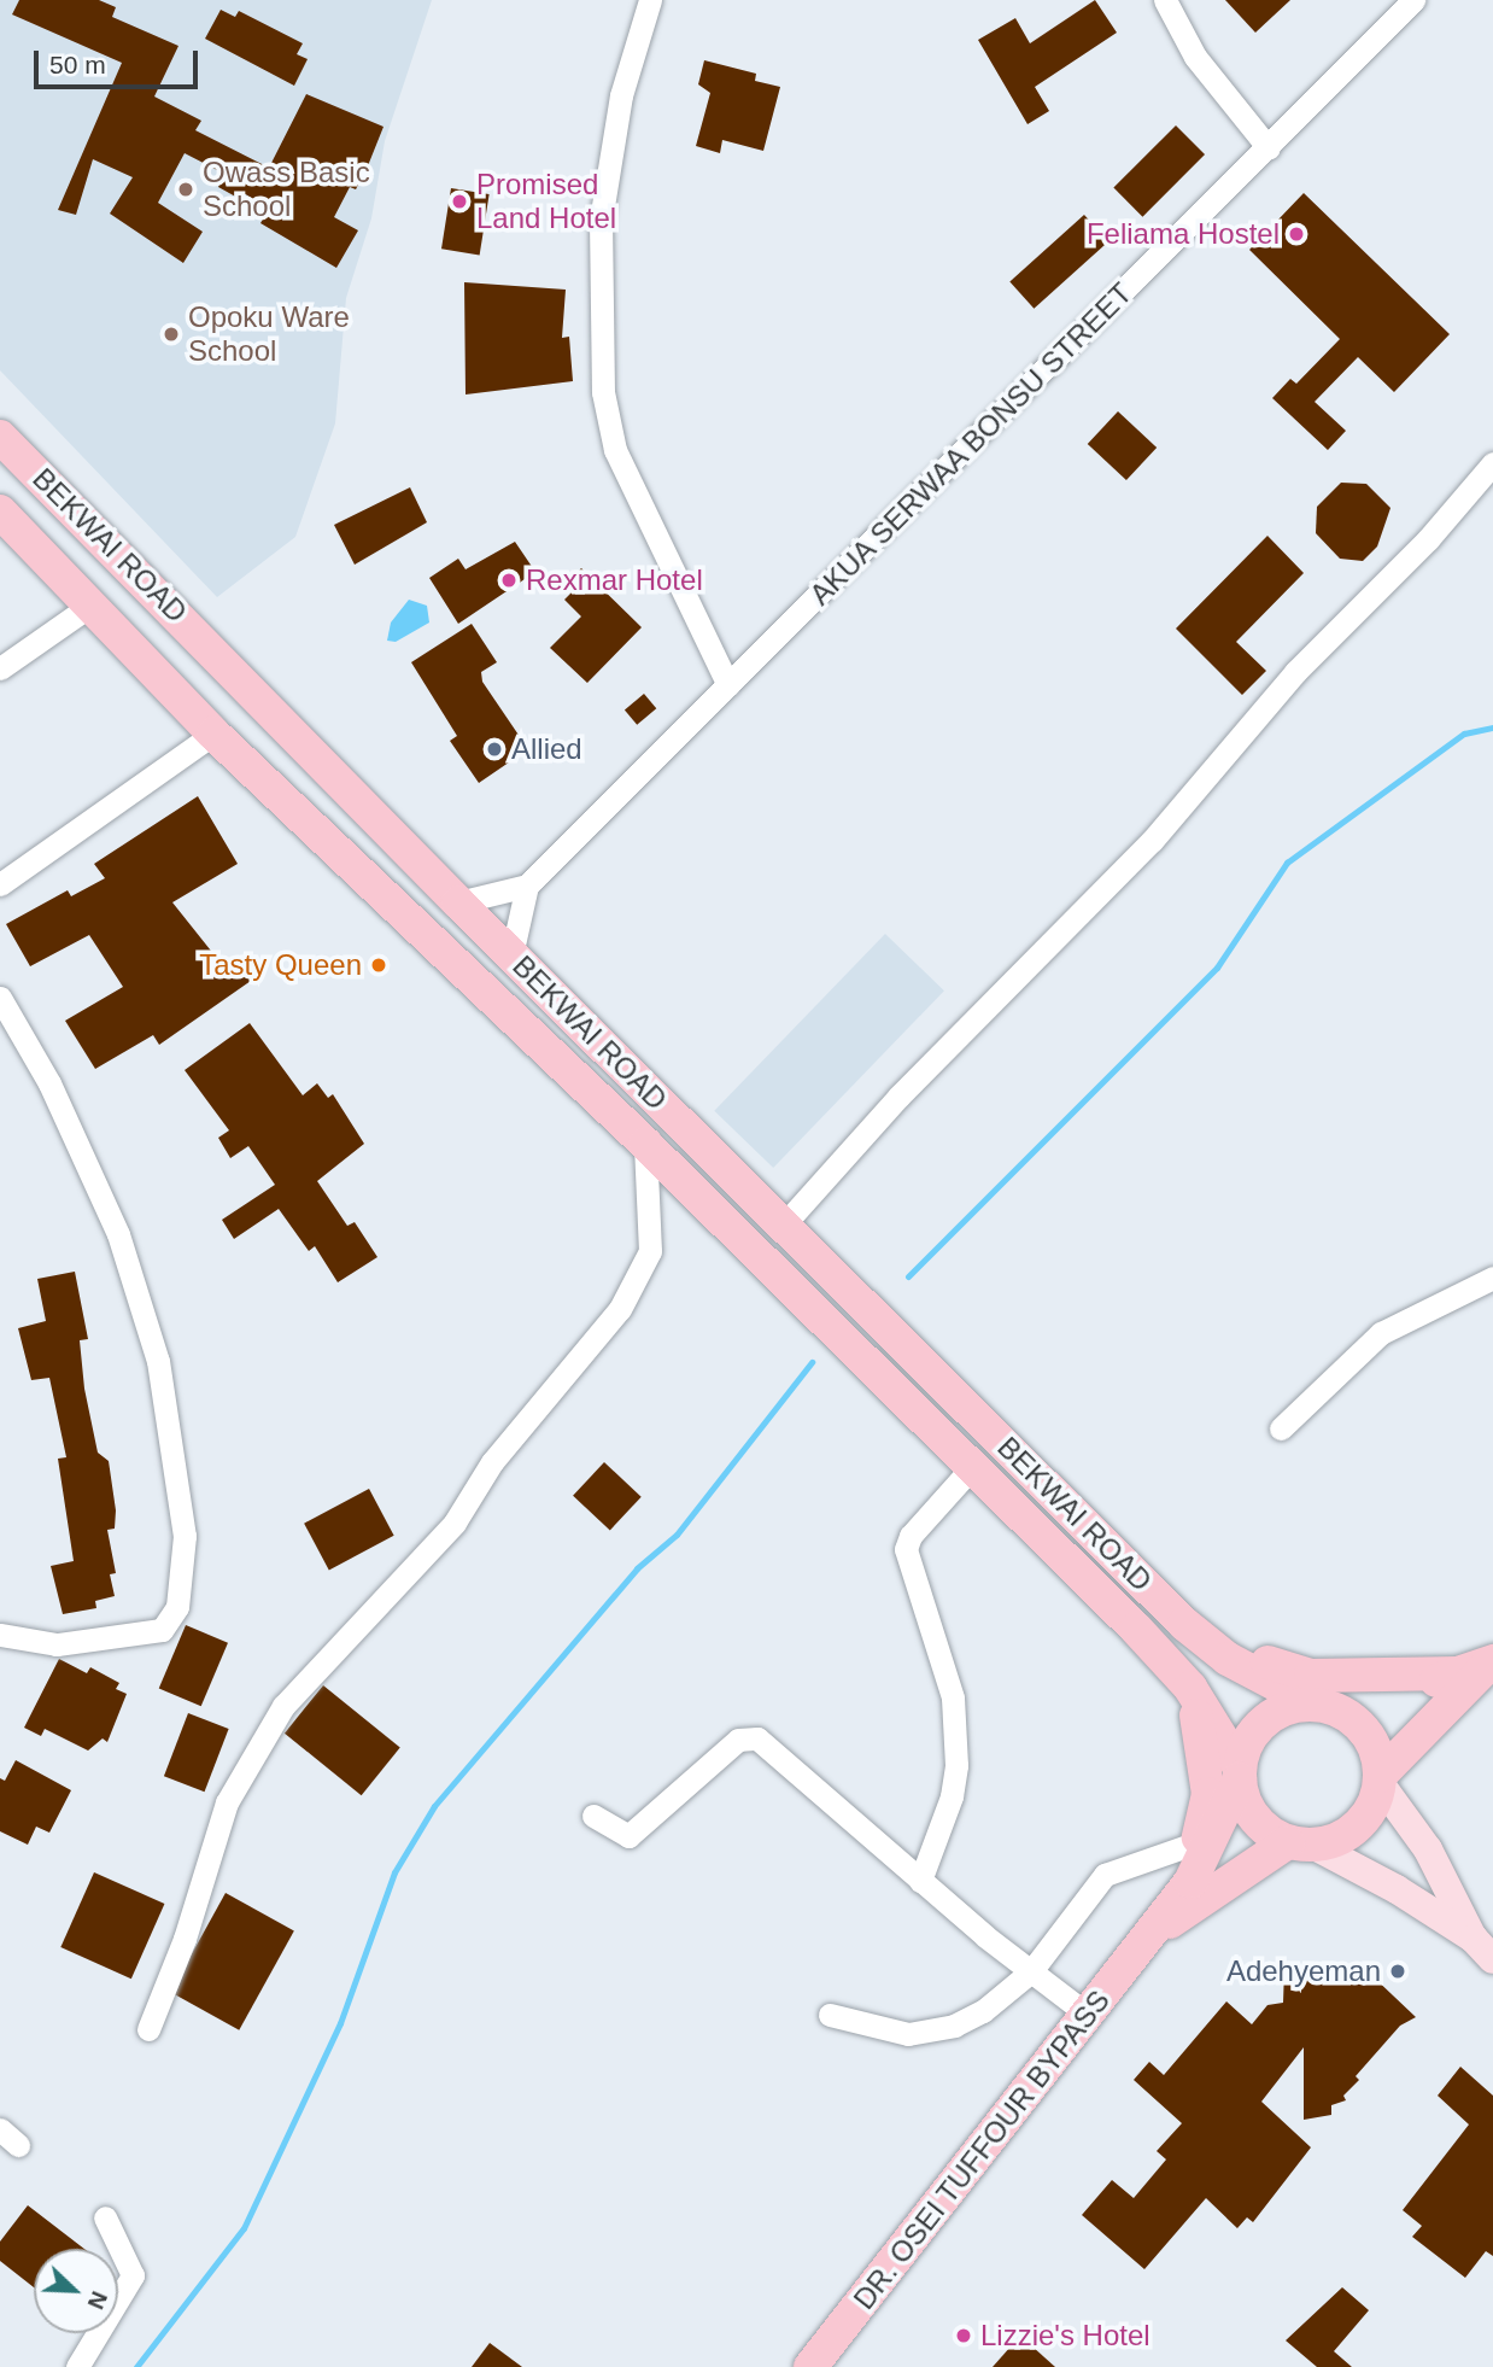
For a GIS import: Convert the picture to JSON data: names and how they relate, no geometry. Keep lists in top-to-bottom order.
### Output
{
  "streets": {
    "highway": ["BEKWAI ROAD", "DR. OSEI TUFFOUR BYPASS"],
    "street": ["AKUA SERWAA BONSU STREET"]
  },
  "crossings": [
    ["BEKWAI ROAD", "DR. OSEI TUFFOUR BYPASS"]
  ],
  "places": [
    "Owass Basic School",
    "Promised Land Hotel",
    "Feliama Hostel",
    "Opoku Ware School",
    "Rexmar Hotel",
    "Allied",
    "Tasty Queen",
    "Adehyeman",
    "Lizzie's Hotel"
  ],
  "scale_bar": "50 m",
  "north": "bottom right"
}
